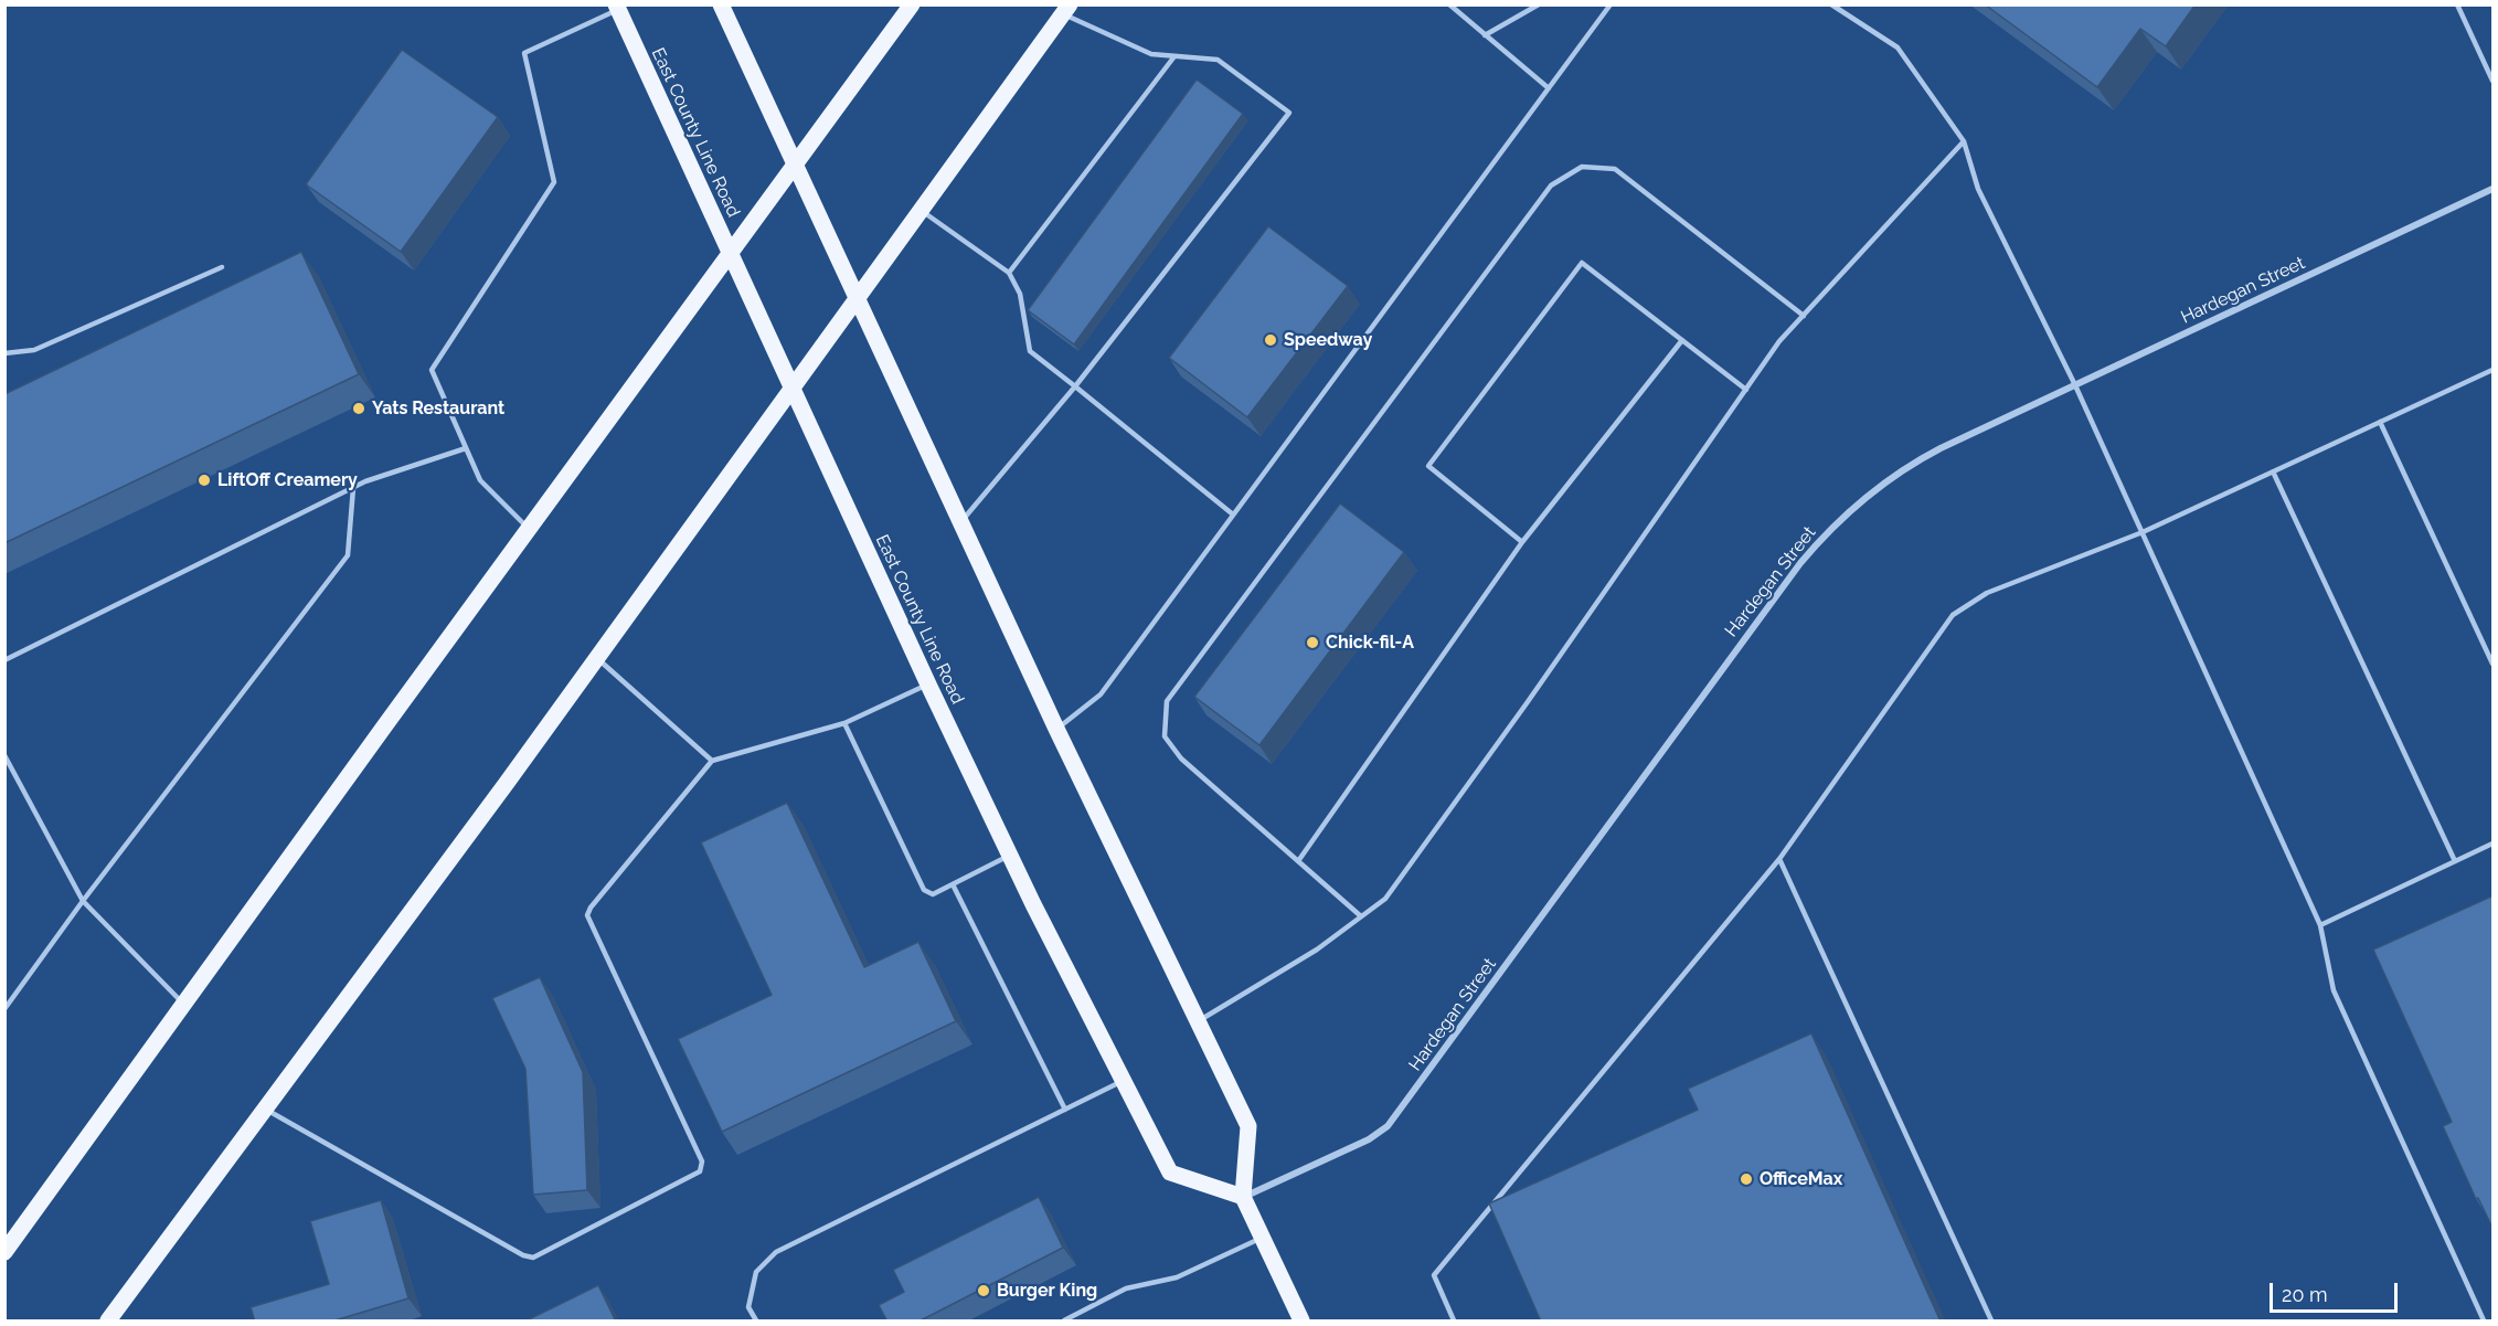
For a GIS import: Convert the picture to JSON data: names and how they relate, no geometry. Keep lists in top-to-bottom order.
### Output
{
  "streets": {
    "main road": ["East County Line Road"],
    "street": ["Hardegan Street"]
  },
  "crossings": [
    ["East County Line Road", "Hardegan Street"]
  ],
  "places": [
    "Speedway",
    "Yats Restaurant",
    "LiftOff Creamery",
    "Chick-fil-A",
    "OfficeMax",
    "Burger King"
  ],
  "scale_bar": "20 m"
}
